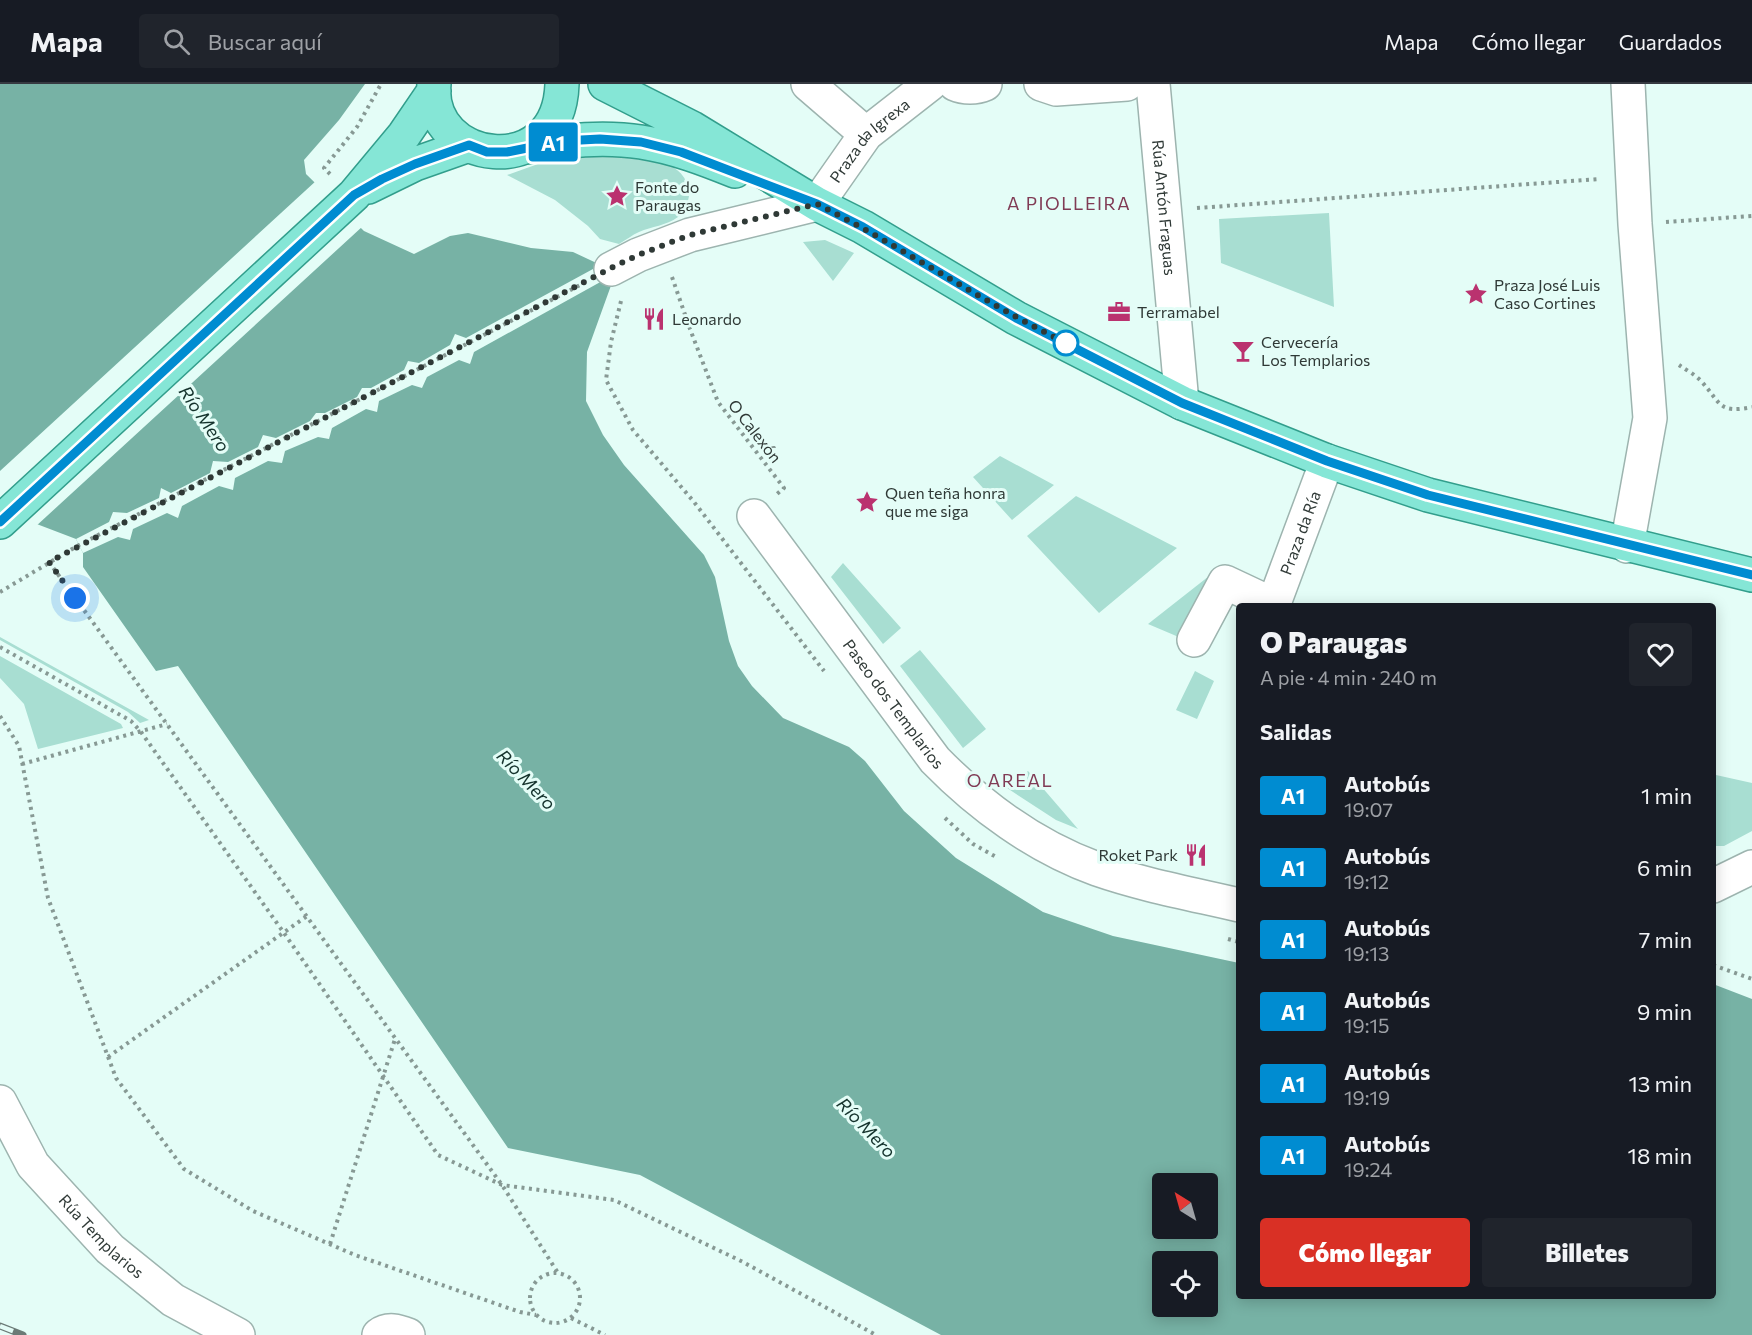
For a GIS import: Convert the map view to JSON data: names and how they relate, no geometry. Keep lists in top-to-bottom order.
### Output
{
  "streets": {
    "street": [
      "Praza da Igrexa",
      "Rúa Antón Fraguas",
      "Praza da Ría",
      "Paseo dos Templarios",
      "Rúa Templarios"
    ],
    "path": ["O Calexón"]
  },
  "crossings": [
    ["O Calexón", "Paseo dos Templarios"]
  ],
  "districts": ["A PIOLLEIRA", "O AREAL"],
  "water": ["Río Mero"],
  "places": {
    "place": ["Fonte do Paraugas", "Praza José Luis Caso Cortines", "Quen teña honra que me siga"],
    "office": ["Terramabel"],
    "restaurant": ["Leonardo", "Roket Park"],
    "bar": ["Cervecería Los Templarios"]
  },
  "lines": ["bus line A1"],
  "north": "top left",
  "page": {
    "header": "Mapa",
    "search": "Buscar aquí",
    "nav": ["Mapa", "Cómo llegar", "Guardados"],
    "on_map": "A1",
    "heading": [
      ["O Paraugas", "A pie · 4 min · 240 m"],
      "Salidas"
    ],
    "list": [
      {
        "mark": "A1",
        "name": "Autobús",
        "note": "19:07",
        "value": "1 min"
      },
      {
        "mark": "A1",
        "name": "Autobús",
        "note": "19:12",
        "value": "6 min"
      },
      {
        "mark": "A1",
        "name": "Autobús",
        "note": "19:13",
        "value": "7 min"
      },
      {
        "mark": "A1",
        "name": "Autobús",
        "note": "19:15",
        "value": "9 min"
      },
      {
        "mark": "A1",
        "name": "Autobús",
        "note": "19:19",
        "value": "13 min"
      },
      {
        "mark": "A1",
        "name": "Autobús",
        "note": "19:24",
        "value": "18 min"
      }
    ],
    "buttons": ["Cómo llegar", "Billetes"]
  }
}
